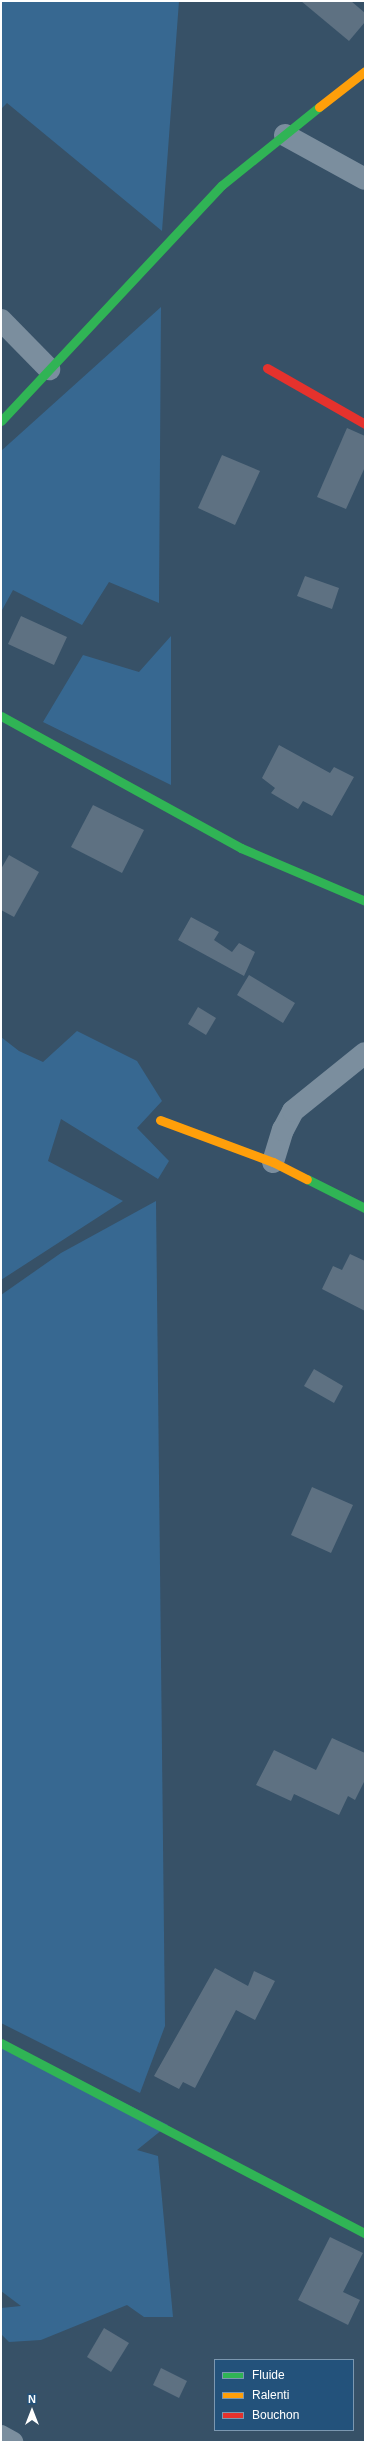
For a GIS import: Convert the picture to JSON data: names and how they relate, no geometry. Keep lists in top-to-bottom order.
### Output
{
  "legend": ["Fluide", "Ralenti", "Bouchon"],
  "north": "top"
}
